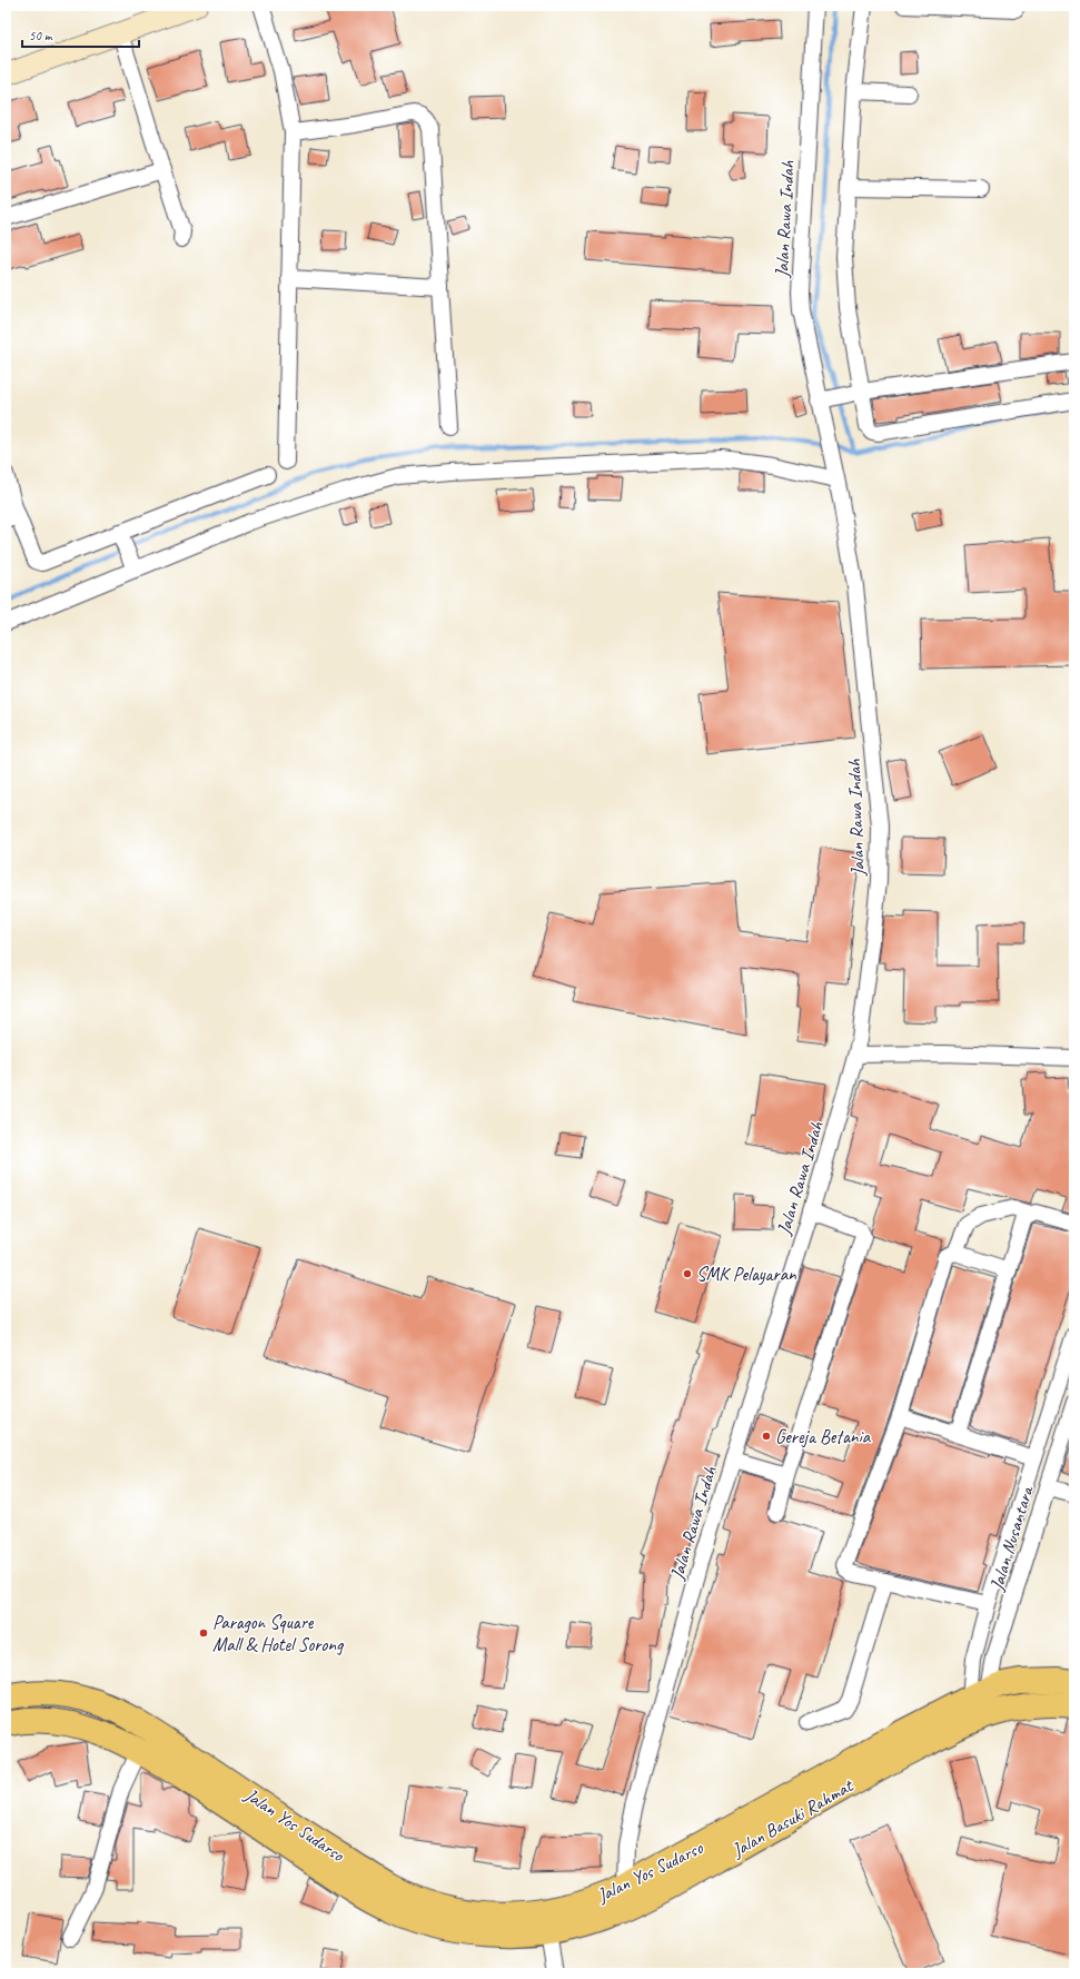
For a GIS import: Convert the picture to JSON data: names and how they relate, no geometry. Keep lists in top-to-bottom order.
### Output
{
  "streets": {
    "highway": ["Jalan Basuki Rahmat", "Jalan Yos Sudarso"],
    "street": ["Jalan Rawa Indah", "Jalan Nusantara"]
  },
  "crossings": [
    ["Jalan Rawa Indah", "Jalan Yos Sudarso"],
    ["Jalan Nusantara", "Jalan Yos Sudarso"]
  ],
  "places": ["SMK Pelayaran", "Gereja Betania", "Paragon Square Mall & Hotel Sorong"],
  "scale_bar": "50 m"
}
